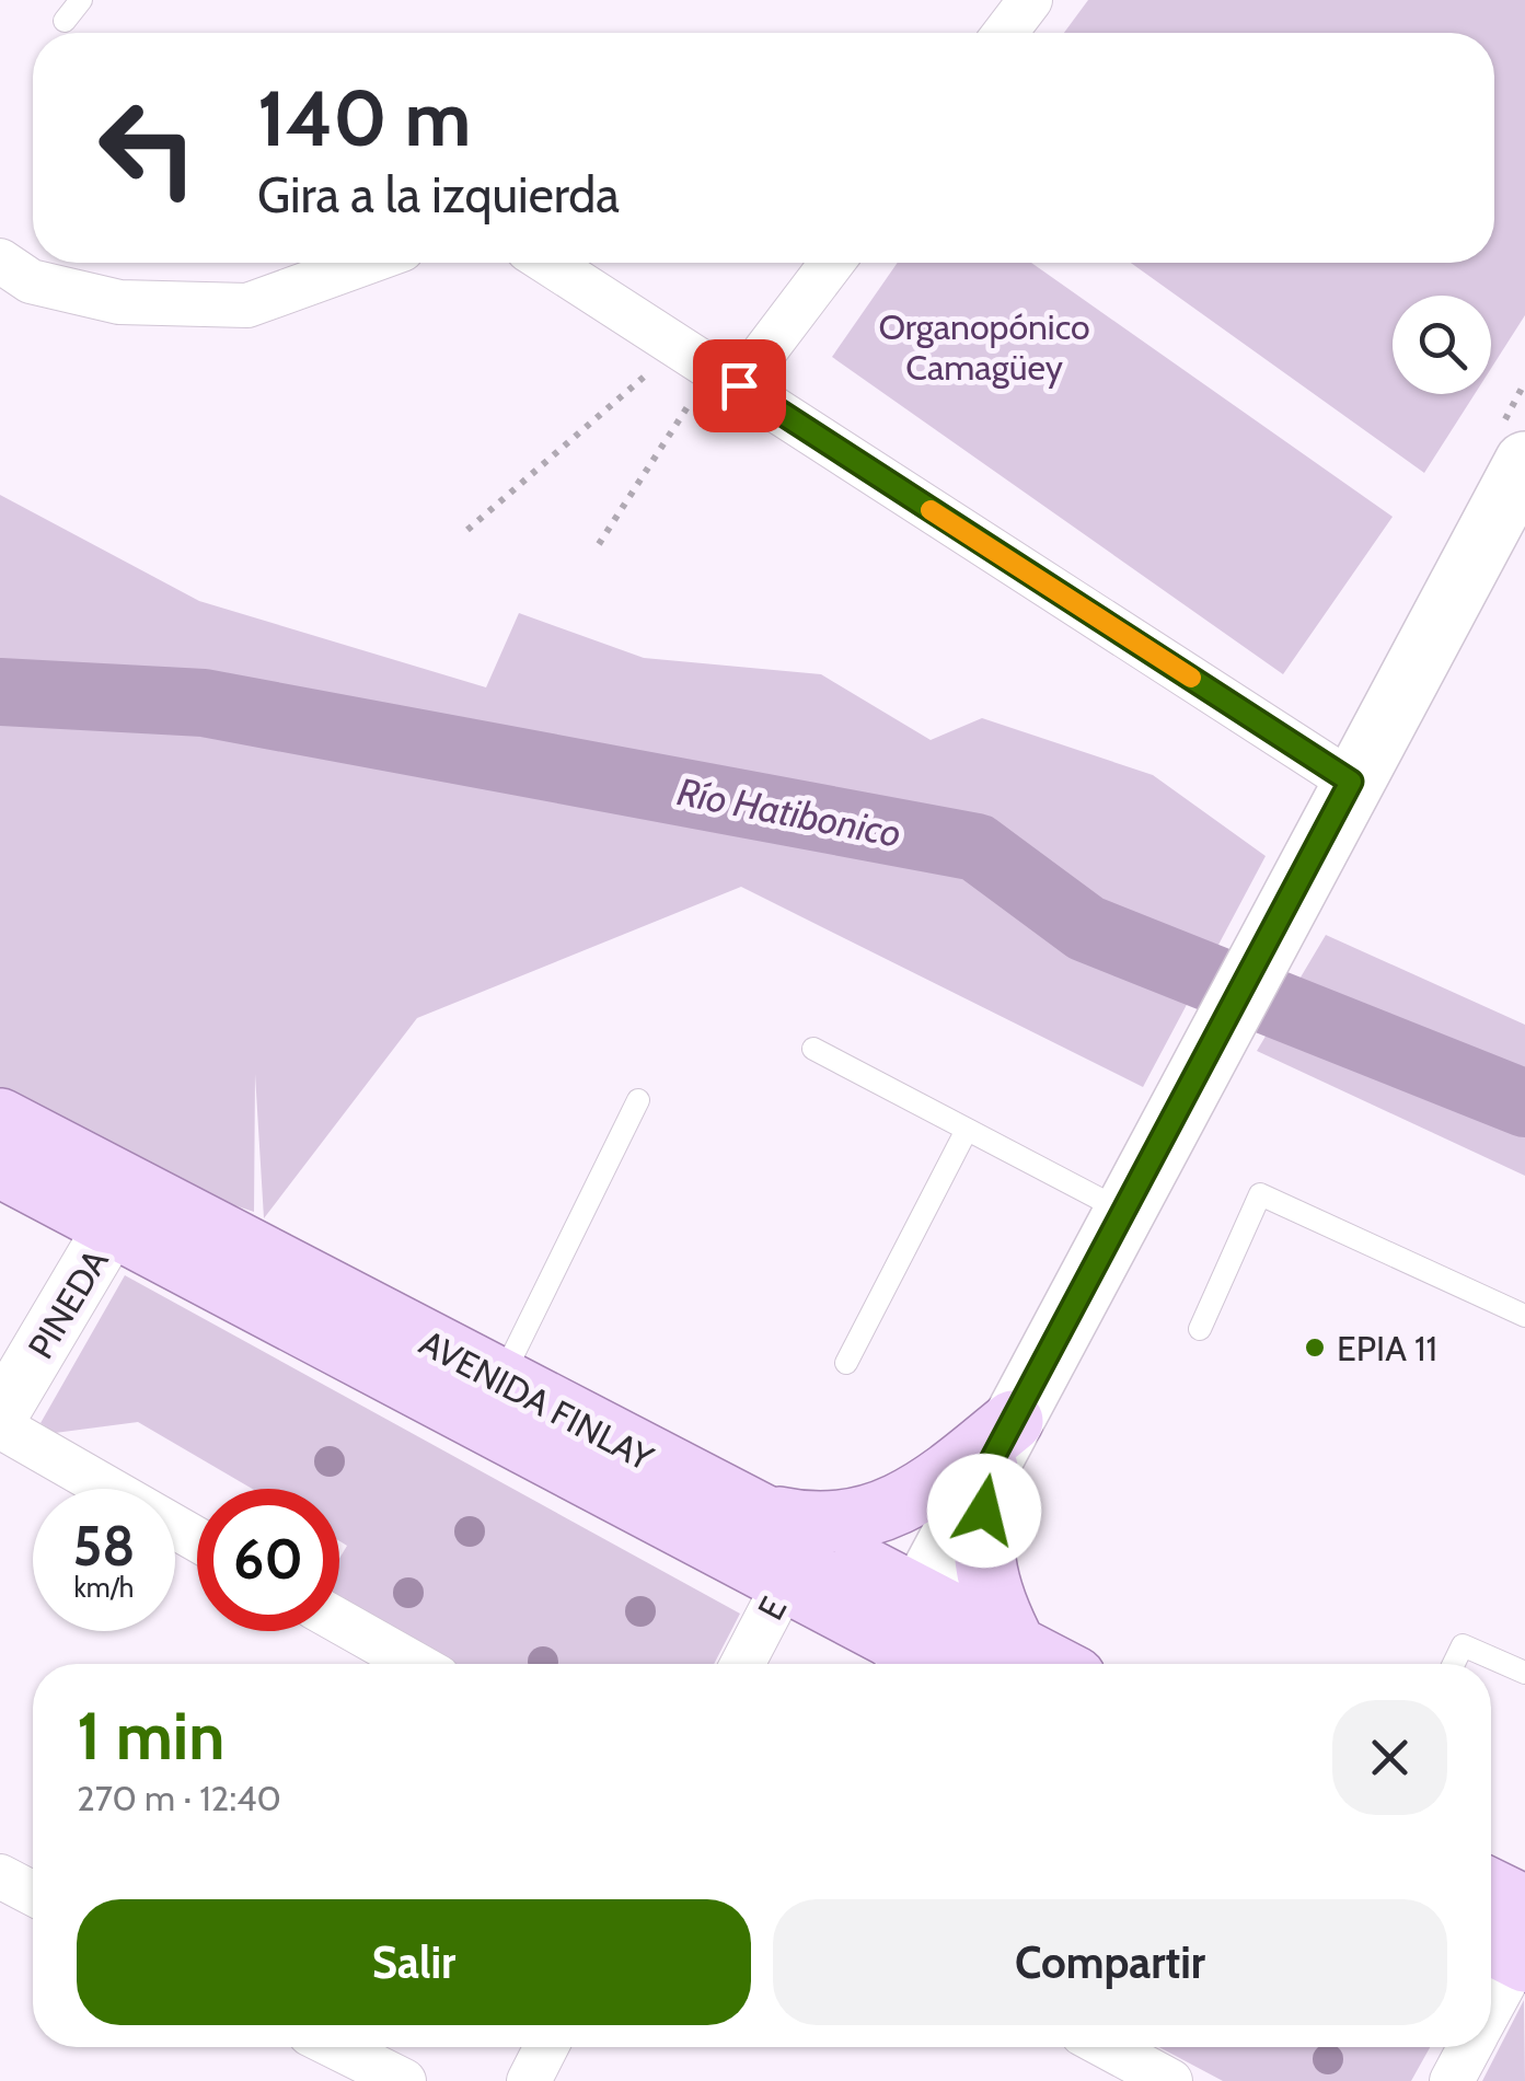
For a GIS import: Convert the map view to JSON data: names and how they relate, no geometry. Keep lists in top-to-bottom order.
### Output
{
  "streets": {
    "main road": ["AVENIDA FINLAY"],
    "street": ["PINEDA", "E"]
  },
  "crossings": [
    ["PINEDA", "AVENIDA FINLAY"],
    ["AVENIDA FINLAY", "E"]
  ],
  "water": ["Río Hatibonico"],
  "parks": ["Organopónico Camagüey"],
  "places": ["EPIA 11"],
  "page": {
    "turn": ["140 m", "Gira a la izquierda"],
    "speed": "58 km/h",
    "limit": "60",
    "heading": ["1 min", "270 m · 12:40"],
    "buttons": ["Salir", "Compartir"]
  }
}
